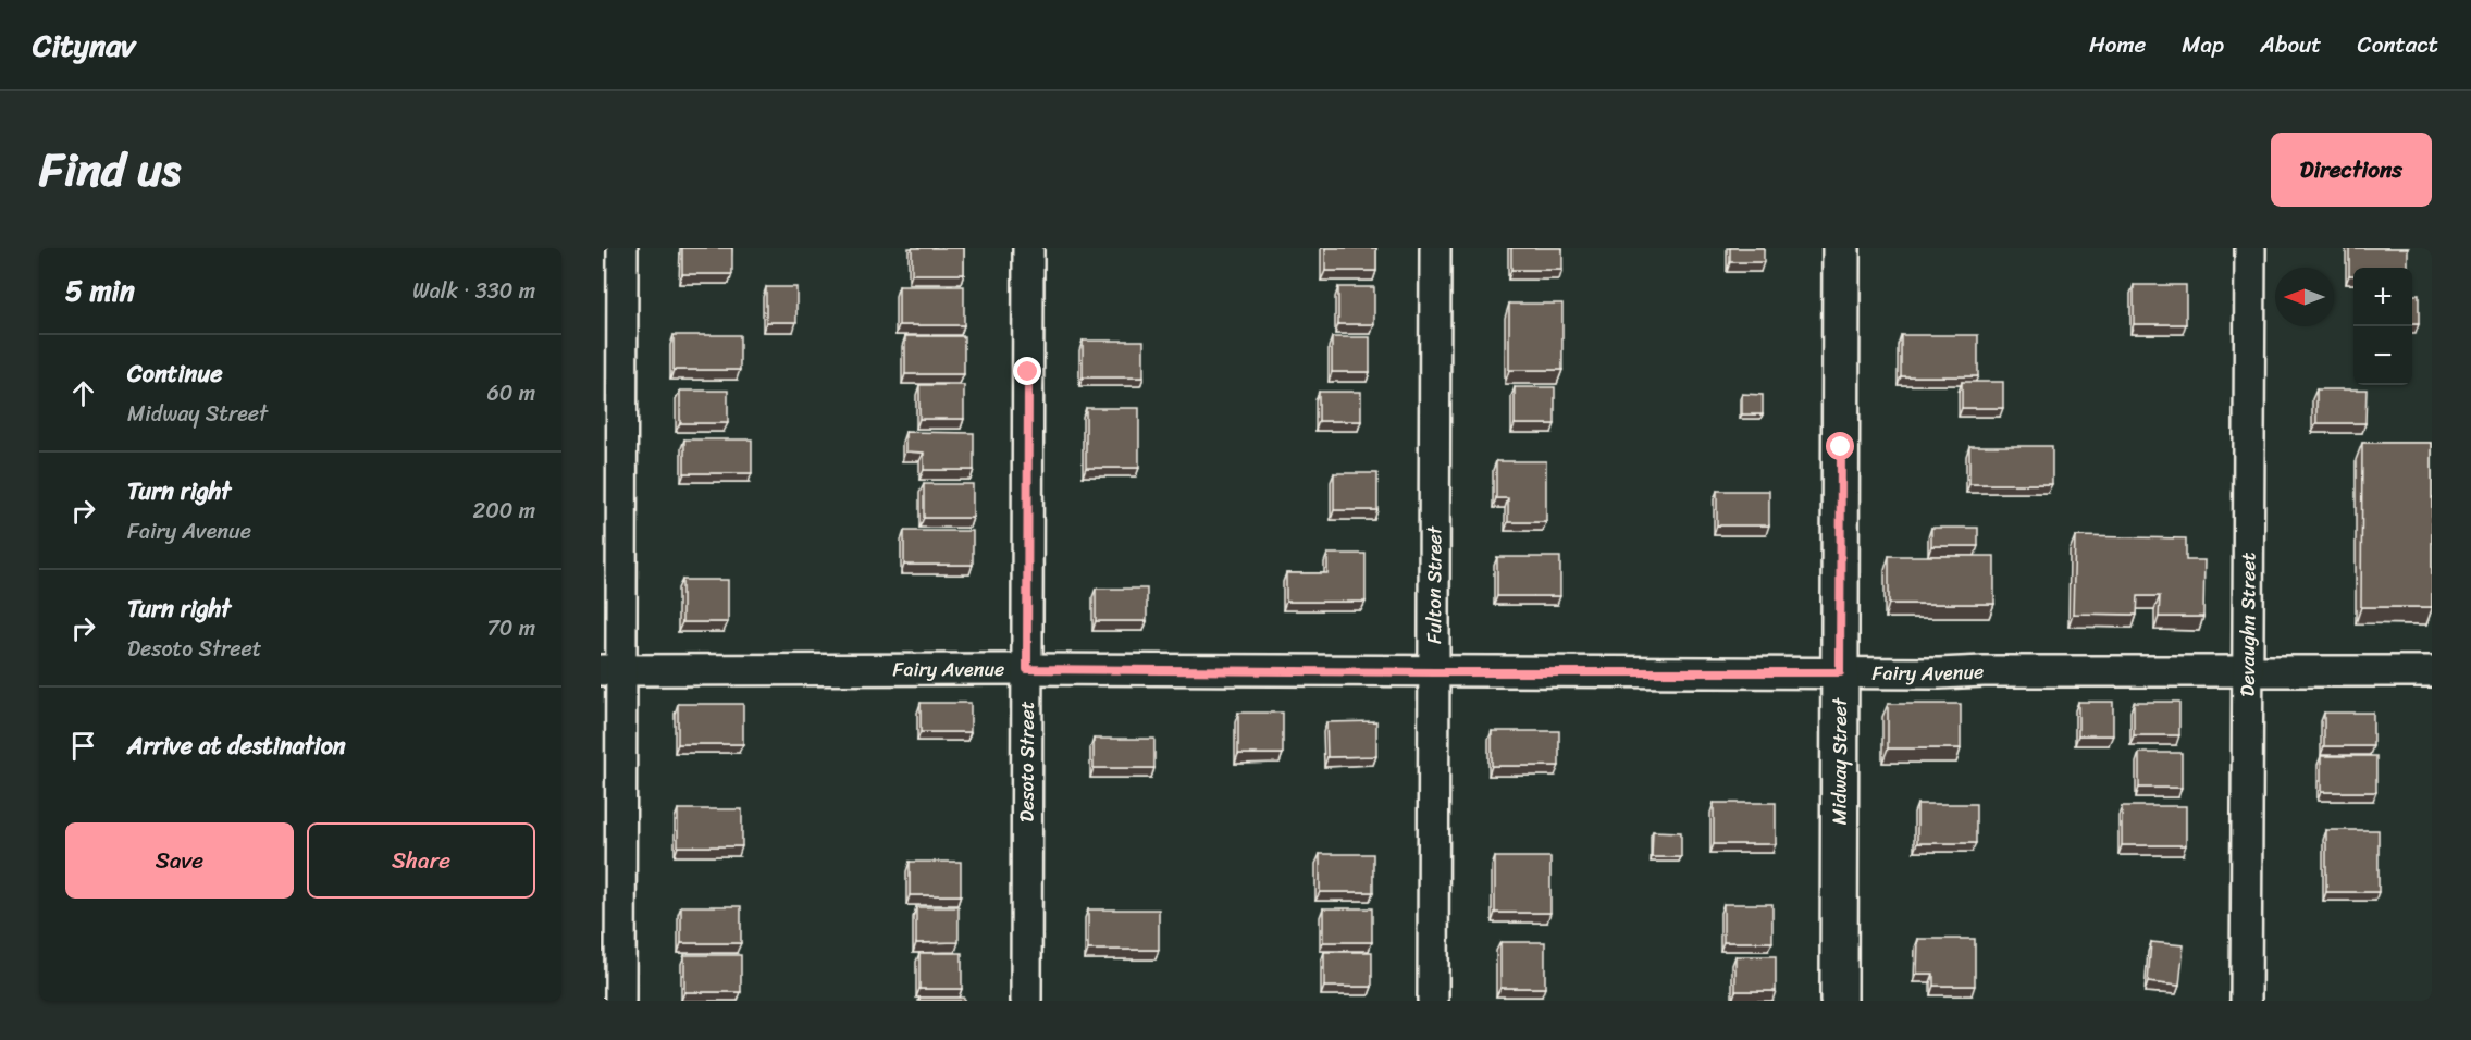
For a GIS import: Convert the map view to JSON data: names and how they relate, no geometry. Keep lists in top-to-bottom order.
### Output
{
  "streets": {
    "street": [
      "Fulton Street",
      "Devaughn Street",
      "Fairy Avenue",
      "Desoto Street",
      "Midway Street"
    ]
  },
  "crossings": [
    ["Fulton Street", "Fairy Avenue"],
    ["Devaughn Street", "Fairy Avenue"],
    ["Fairy Avenue", "Desoto Street"],
    ["Fairy Avenue", "Midway Street"]
  ],
  "north": "left",
  "page": {
    "header": "Citynav",
    "nav": [
      "Home",
      "Map",
      "About",
      "Contact"
    ],
    "title": "Find us",
    "buttons": [
      "Directions",
      ["Save", "Share"]
    ],
    "heading": ["5 min", "Walk · 330 m"],
    "map_buttons": ["+", "−"],
    "list": [
      ["Continue", "Midway Street", "60 m"],
      ["Turn right", "Fairy Avenue", "200 m"],
      ["Turn right", "Desoto Street", "70 m"],
      "Arrive at destination"
    ]
  }
}
